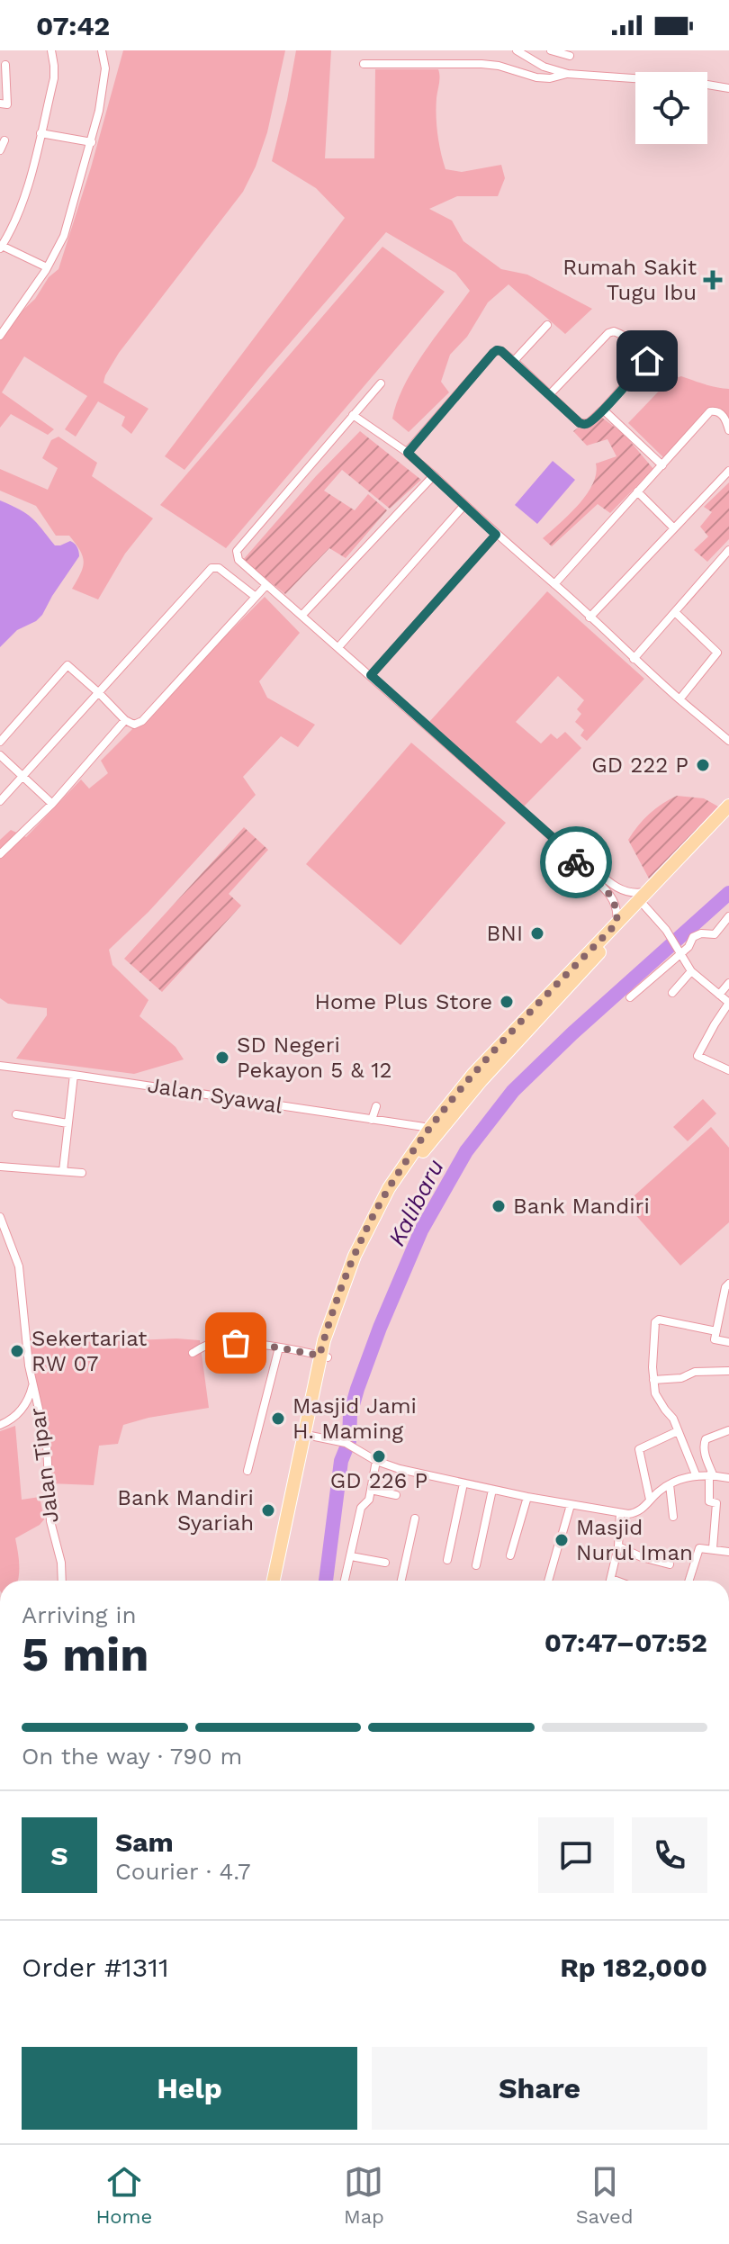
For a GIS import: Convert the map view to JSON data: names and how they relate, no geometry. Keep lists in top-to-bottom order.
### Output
{
  "streets": {
    "street": ["Jalan Syawal", "Jalan Tipar"]
  },
  "water": ["Kalibaru"],
  "places": {
    "health": ["Rumah Sakit Tugu Ibu"],
    "other": [
      "GD 222 P",
      "BNI",
      "Home Plus Store",
      "SD Negeri Pekayon 5 & 12",
      "Bank Mandiri",
      "Sekertariat RW 07",
      "Masjid Jami H. Maming",
      "GD 226 P",
      "Bank Mandiri Syariah",
      "Masjid Nurul Iman"
    ]
  },
  "page": {
    "status": "07:42",
    "heading": ["5 min", "Arriving in", "07:47–07:52"],
    "panel": [
      "Sam",
      "Courier · 4.7",
      "Order #1311",
      "Rp 182,000"
    ],
    "bar": "On the way · 790 m",
    "round": "S",
    "buttons": ["Help", "Share"],
    "tabs": ["Home", "Map", "Saved"]
  }
}
